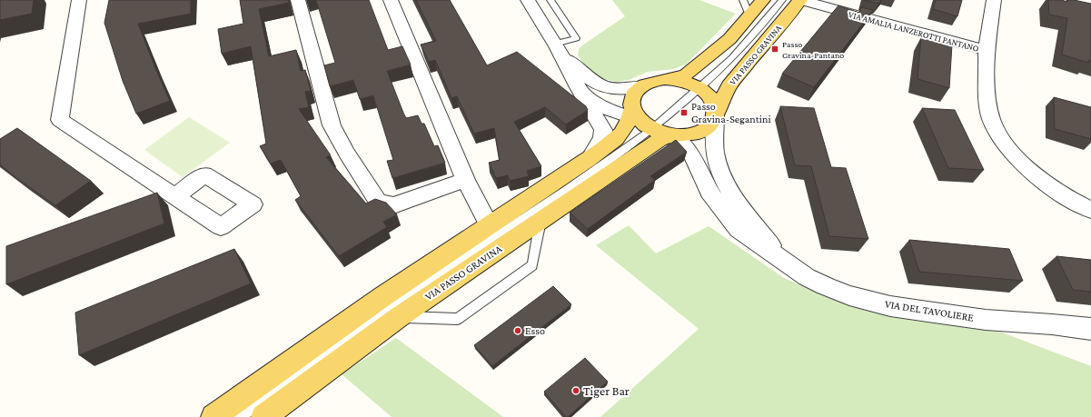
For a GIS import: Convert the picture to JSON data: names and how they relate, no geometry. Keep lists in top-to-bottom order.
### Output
{
  "streets": {
    "main road": ["VIA PASSO GRAVINA"],
    "street": ["VIA AMALIA LANZEROTTI PANTANO", "VIA DEL TAVOLIERE"]
  },
  "crossings": [
    ["VIA AMALIA LANZEROTTI PANTANO", "VIA PASSO GRAVINA"]
  ],
  "places": {
    "transit": ["Passo Gravina-Pantano", "Passo Gravina-Segantini"],
    "other": ["Esso", "Tiger Bar"]
  }
}
